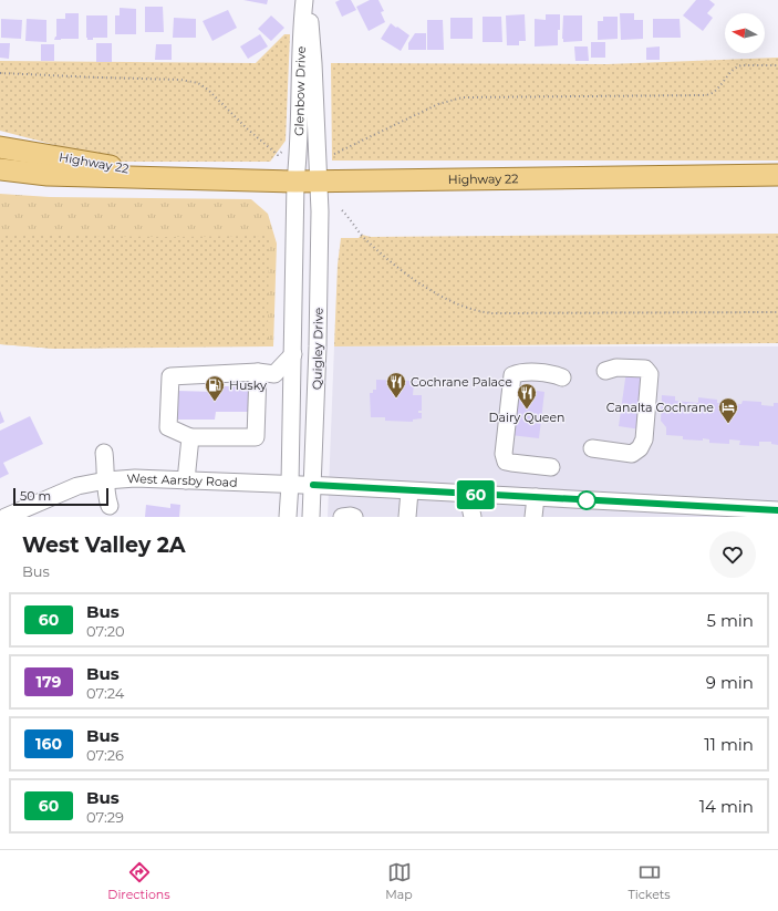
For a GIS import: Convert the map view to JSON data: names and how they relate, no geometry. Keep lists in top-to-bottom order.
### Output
{
  "streets": {
    "main road": ["Highway 22"],
    "street": ["Glenbow Drive", "Quigley Drive", "West Aarsby Road"]
  },
  "crossings": [
    ["Glenbow Drive", "Highway 22"],
    ["Glenbow Drive", "Quigley Drive"],
    ["Highway 22", "Quigley Drive"],
    ["Quigley Drive", "West Aarsby Road"]
  ],
  "places": {
    "restaurant": ["Cochrane Palace", "Dairy Queen"],
    "fuel station": ["Husky"],
    "hotel": ["Canalta Cochrane"]
  },
  "lines": ["bus line 60"],
  "scale_bar": "50 m",
  "north": "left",
  "page": {
    "on_map": "60",
    "scale": "50 m",
    "heading": ["West Valley 2A", "Bus"],
    "list": [
      {
        "mark": "60",
        "name": "Bus",
        "note": "07:20",
        "value": "5 min"
      },
      {
        "mark": "179",
        "name": "Bus",
        "note": "07:24",
        "value": "9 min"
      },
      {
        "mark": "160",
        "name": "Bus",
        "note": "07:26",
        "value": "11 min"
      },
      {
        "mark": "60",
        "name": "Bus",
        "note": "07:29",
        "value": "14 min"
      }
    ],
    "tabs": ["Directions", "Map", "Tickets"]
  }
}
